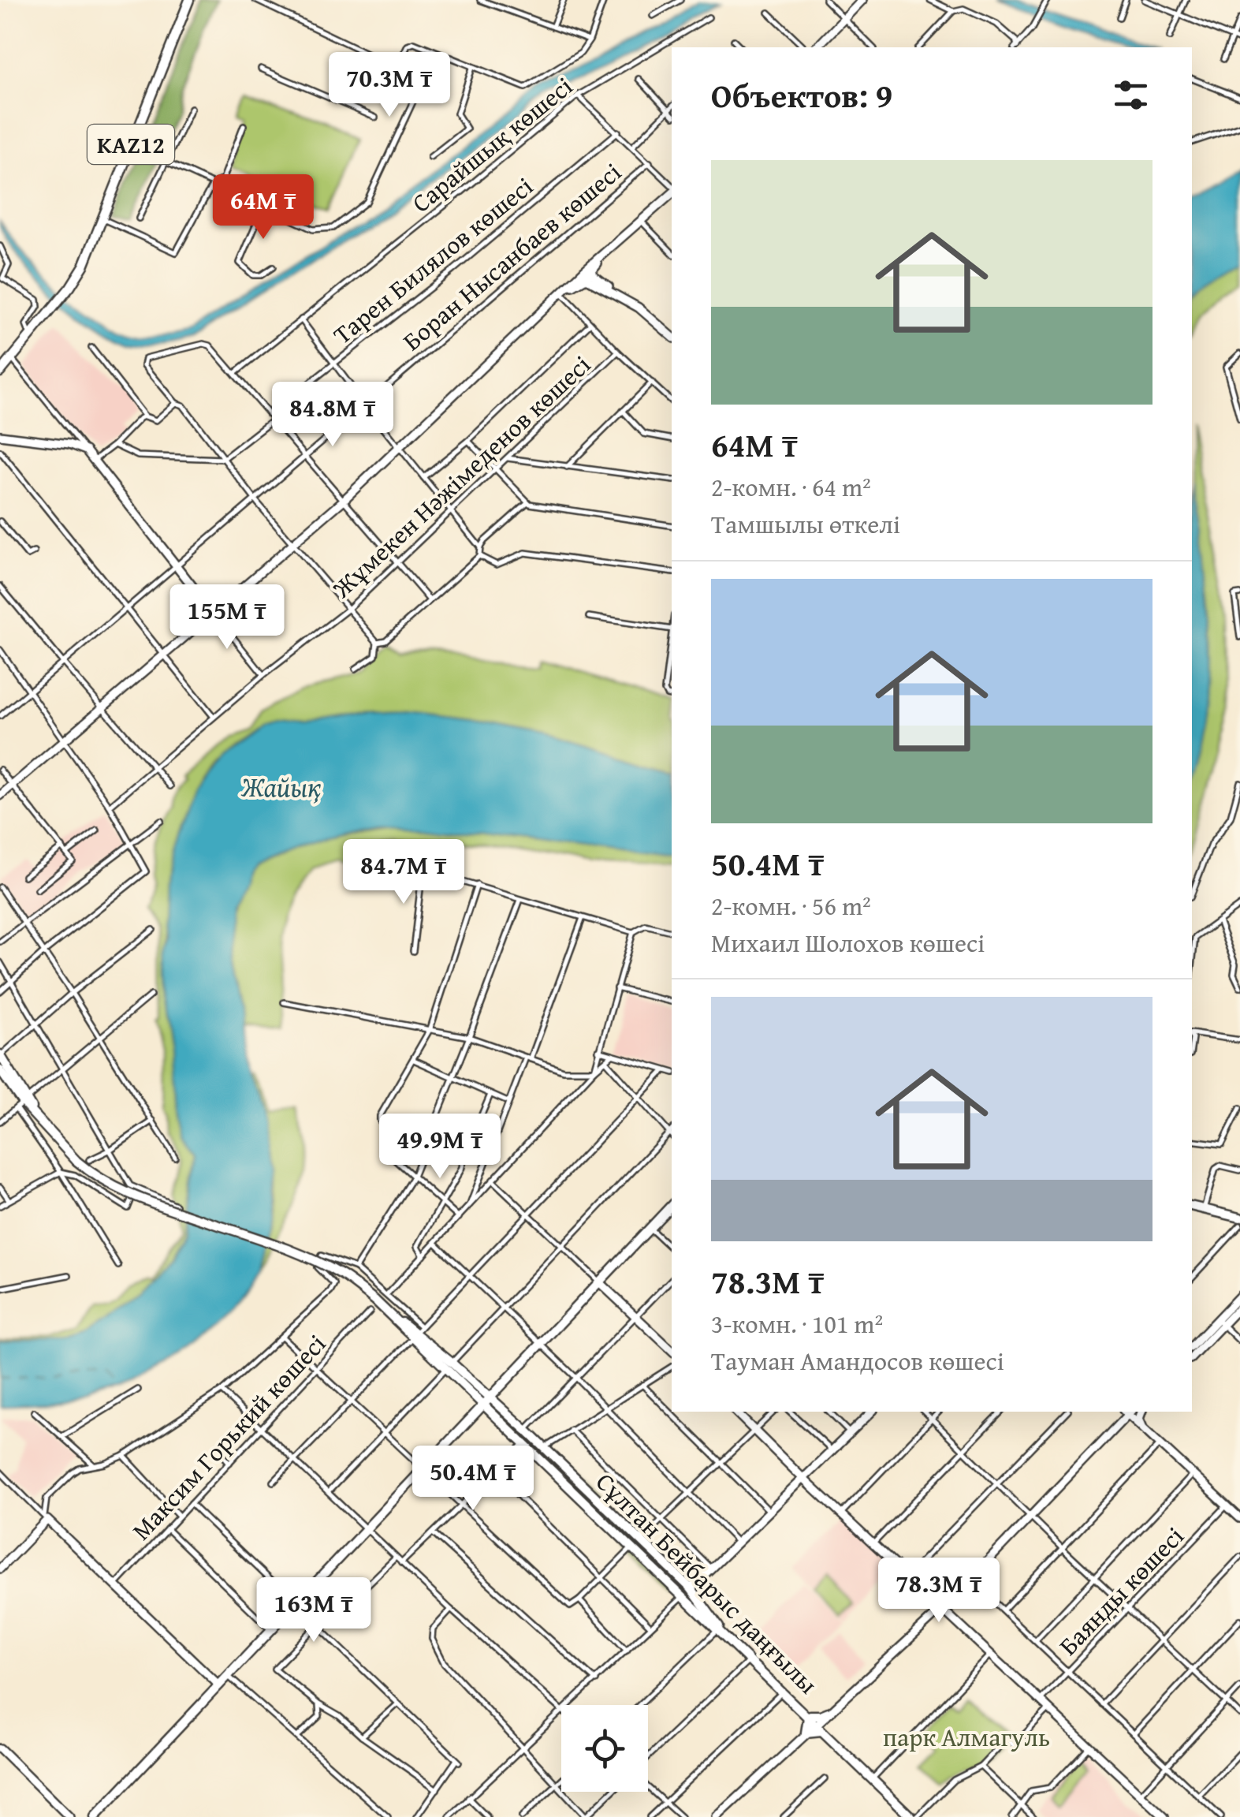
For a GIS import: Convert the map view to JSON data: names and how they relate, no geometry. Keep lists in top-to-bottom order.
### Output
{
  "streets": {
    "main road": ["KAZ12", "Сұлтан Бейбарыс даңғылы"],
    "street": [
      "Сарайшық көшесі",
      "Боран Нысанбаев көшесі",
      "Тарен Билялов көшесі",
      "Жұмекен Нәжімеденов көшесі",
      "Максим Горький көшесі",
      "Баянды көшесі"
    ]
  },
  "water": ["Жайық"],
  "parks": ["парк Алмагуль"],
  "page": {
    "heading": "Объектов: 9",
    "price": [
      "70.3M ₸",
      "64M ₸",
      "84.8M ₸",
      "155M ₸",
      "84.7M ₸",
      "49.9M ₸",
      "50.4M ₸",
      "78.3M ₸",
      "163M ₸"
    ],
    "list": [
      {
        "name": "64M ₸",
        "note": "2-комн. · 64 m² · Тамшылы өткелі"
      },
      {
        "name": "50.4M ₸",
        "note": "2-комн. · 56 m² · Михаил Шолохов көшесі"
      },
      {
        "name": "78.3M ₸",
        "note": "3-комн. · 101 m² · Тауман Амандосов көшесі"
      }
    ]
  }
}
